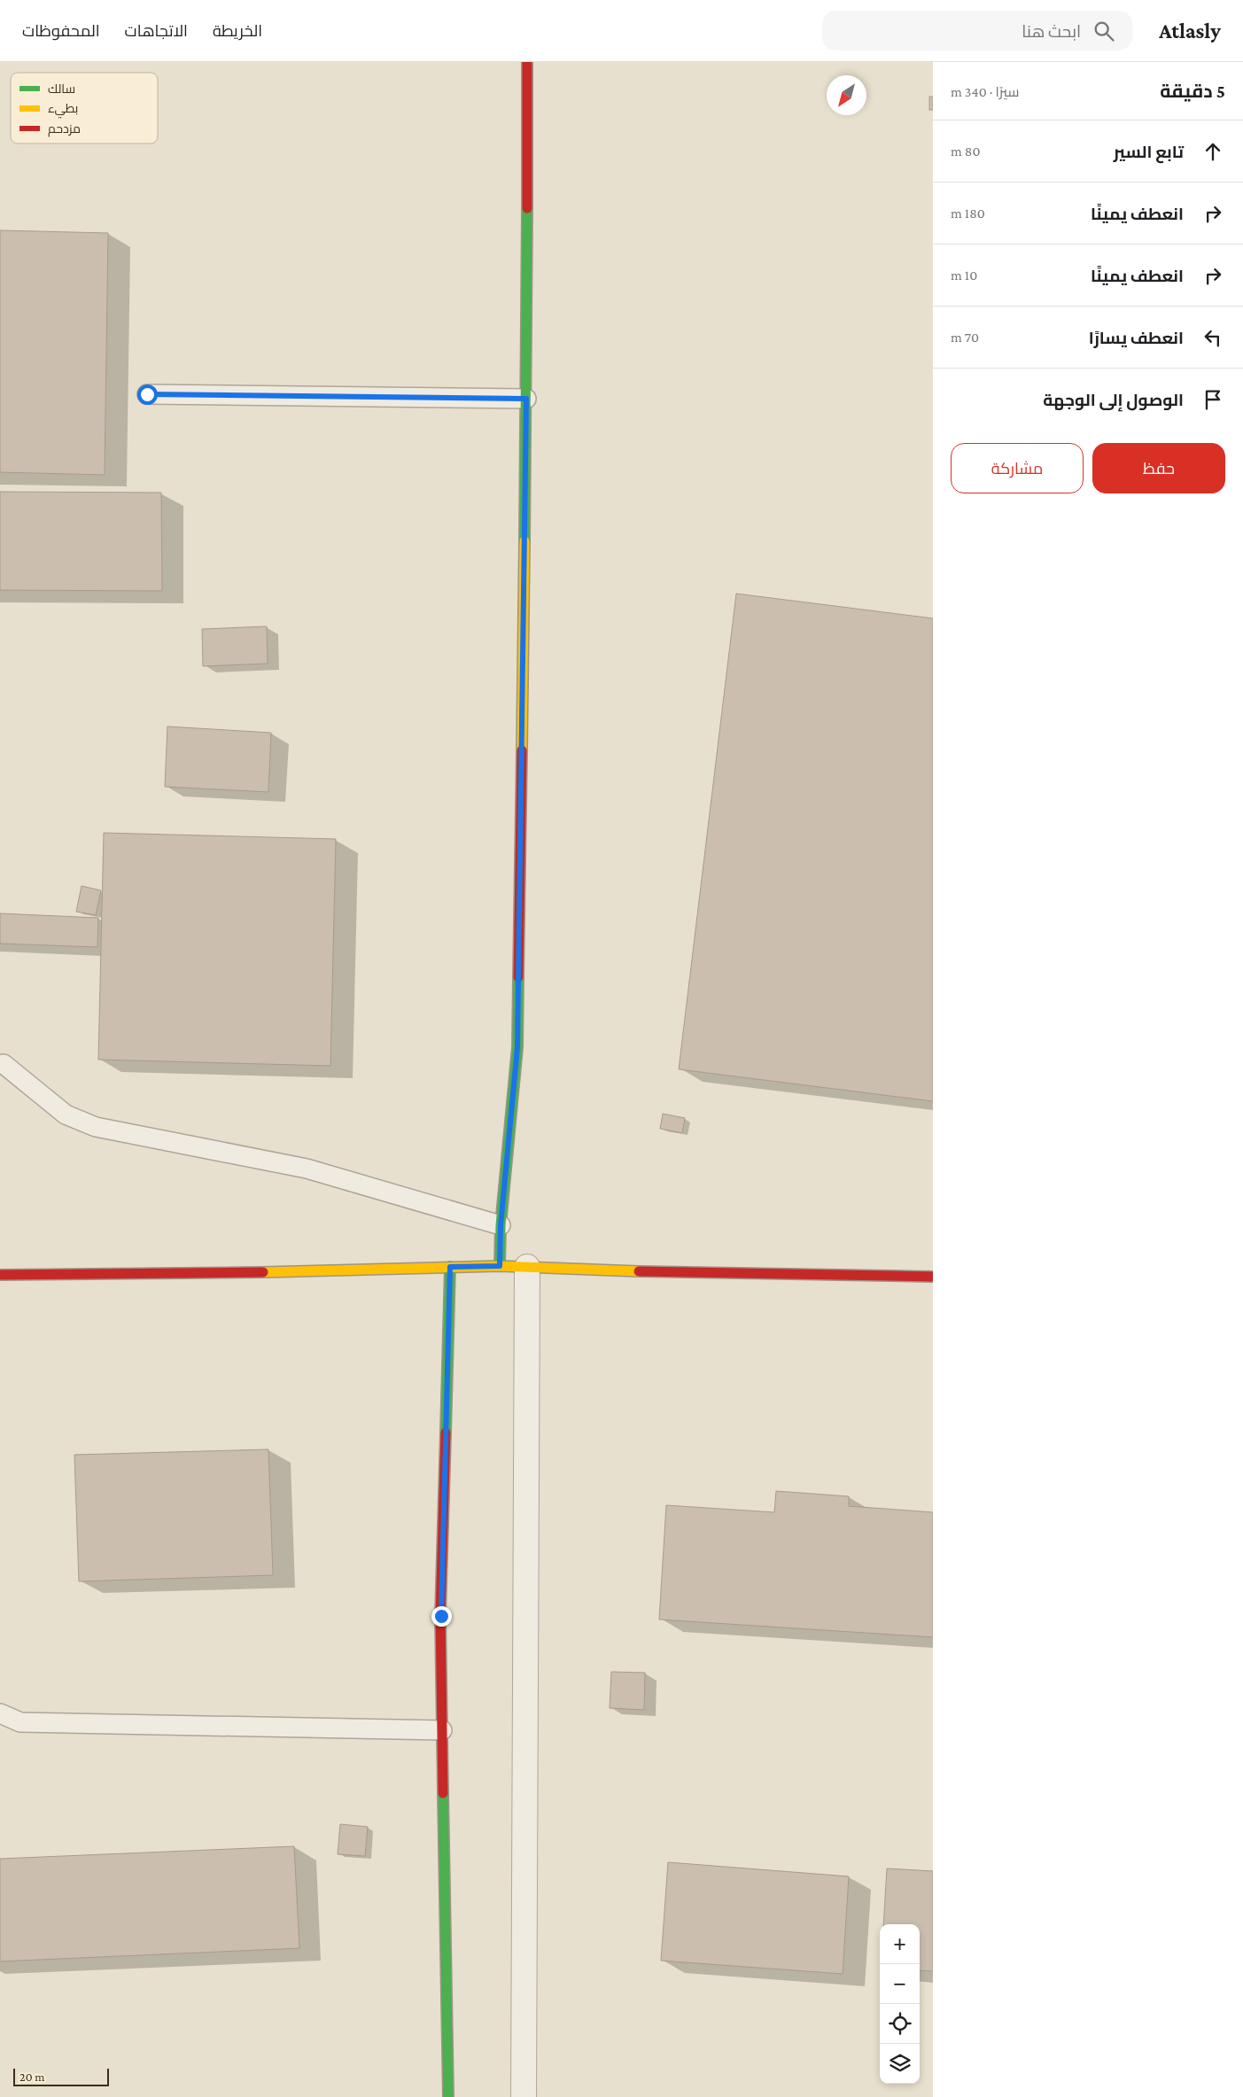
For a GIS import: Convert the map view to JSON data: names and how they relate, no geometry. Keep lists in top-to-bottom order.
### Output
{
  "legend": ["سالك", "بطيء", "مزدحم"],
  "scale_bar": "20 m",
  "north": "bottom left",
  "page": {
    "header": "Atlasly",
    "search": "ابحث هنا",
    "nav": ["الخريطة", "الاتجاهات", "المحفوظات"],
    "heading": ["5 دقيقة", "سيرًا · 340 m"],
    "list": [
      ["تابع السير", "80 m"],
      ["انعطف يمينًا", "180 m"],
      ["انعطف يمينًا", "10 m"],
      ["انعطف يسارًا", "70 m"],
      "الوصول إلى الوجهة"
    ],
    "buttons": ["حفظ", "مشاركة"],
    "map_buttons": ["+", "−"],
    "scale": "20 m"
  }
}
